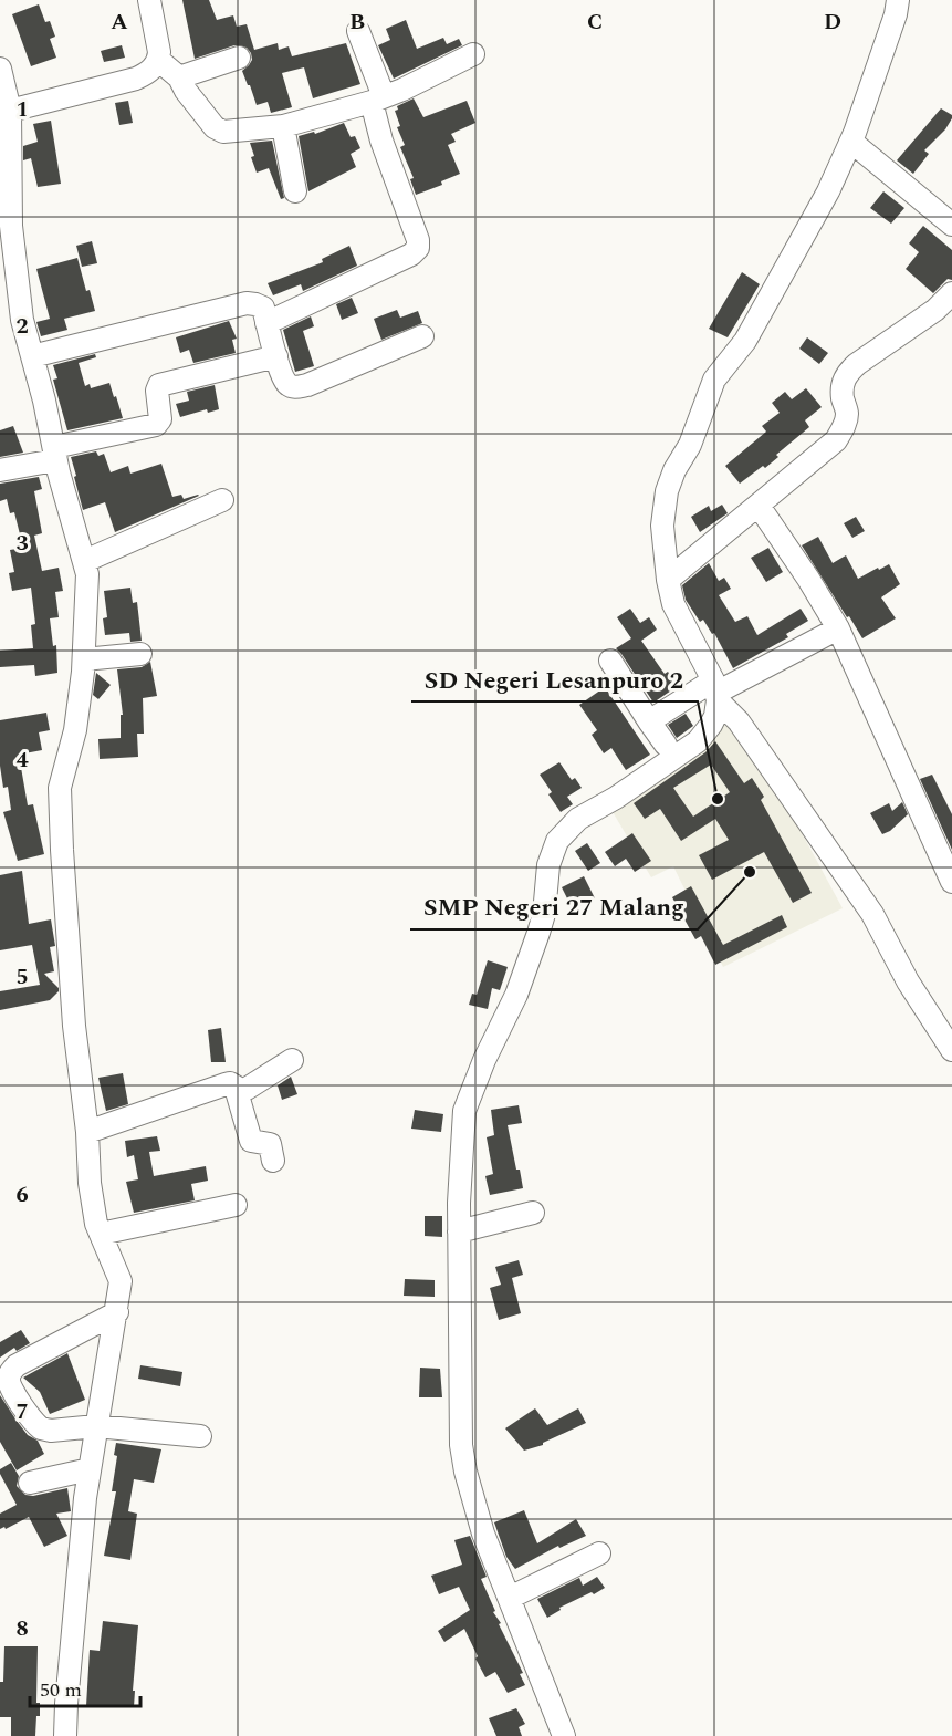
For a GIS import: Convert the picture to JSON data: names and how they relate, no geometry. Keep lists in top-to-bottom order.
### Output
{
  "places": ["SD Negeri Lesanpuro 2", "SMP Negeri 27 Malang"],
  "scale_bar": "50 m",
  "grid": {
    "columns": [
      "A",
      "B",
      "C",
      "D"
    ],
    "rows": [
      "1",
      "2",
      "3",
      "4",
      "5",
      "6",
      "7",
      "8"
    ]
  }
}
